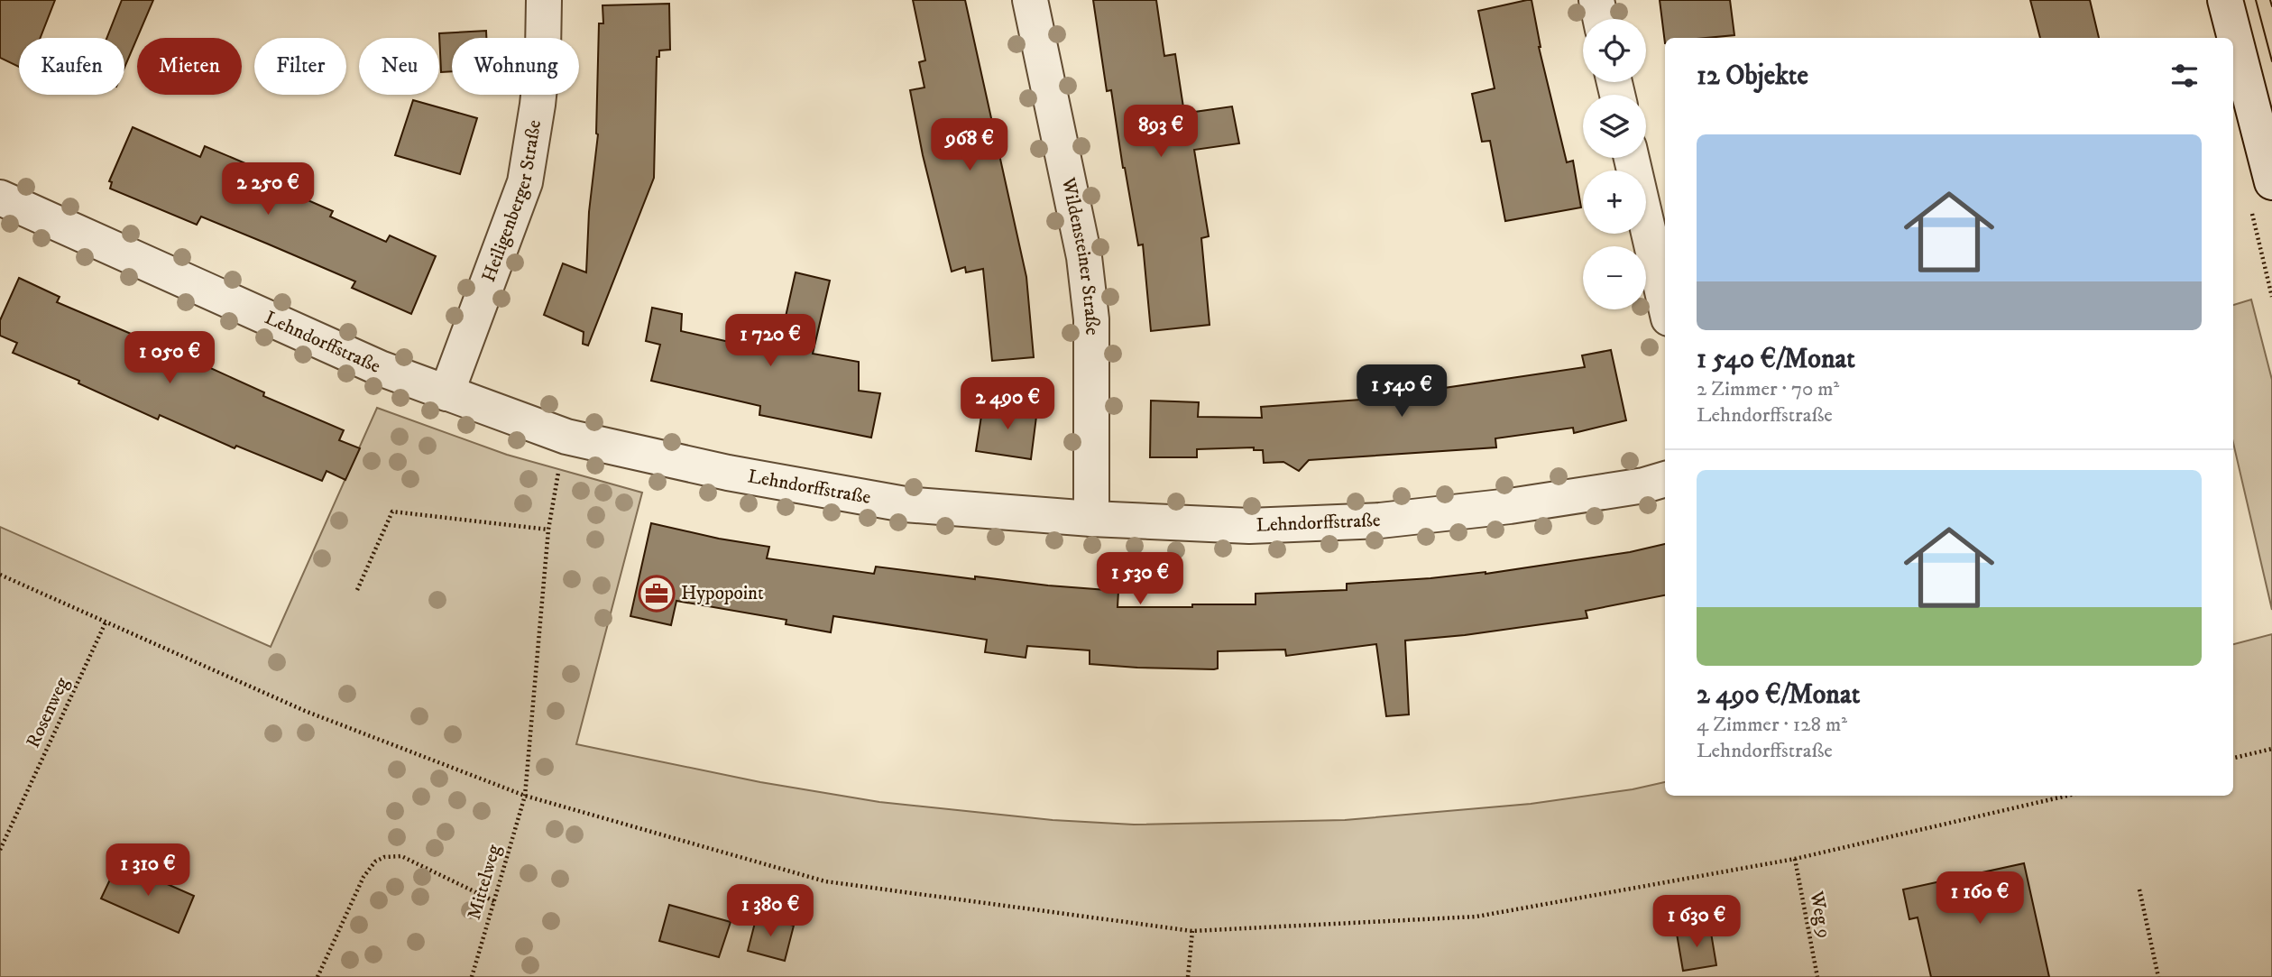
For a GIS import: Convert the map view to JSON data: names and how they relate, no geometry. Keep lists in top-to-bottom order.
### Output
{
  "streets": {
    "street": ["Heiligenberger Straße", "Wildensteiner Straße", "Lehndorffstraße"],
    "path": ["Rosenweg", "Mittelweg", "Weg 9"]
  },
  "crossings": [
    ["Heiligenberger Straße", "Lehndorffstraße"],
    ["Wildensteiner Straße", "Lehndorffstraße"]
  ],
  "places": {
    "office": ["Hypopoint"]
  },
  "page": {
    "map_buttons": ["+", "−"],
    "chip": [
      "Kaufen",
      "Mieten",
      "Filter",
      "Neu",
      "Wohnung"
    ],
    "heading": "12 Objekte",
    "price": [
      "893 €",
      "968 €",
      "2 250 €",
      "1 720 €",
      "1 050 €",
      "1 540 €",
      "2 490 €",
      "1 530 €",
      "1 310 €",
      "1 160 €",
      "1 380 €",
      "1 630 €"
    ],
    "list": [
      {
        "name": "1 540 €/Monat",
        "note": "2 Zimmer · 70 m² · Lehndorffstraße"
      },
      {
        "name": "2 490 €/Monat",
        "note": "4 Zimmer · 128 m² · Lehndorffstraße"
      }
    ]
  }
}
